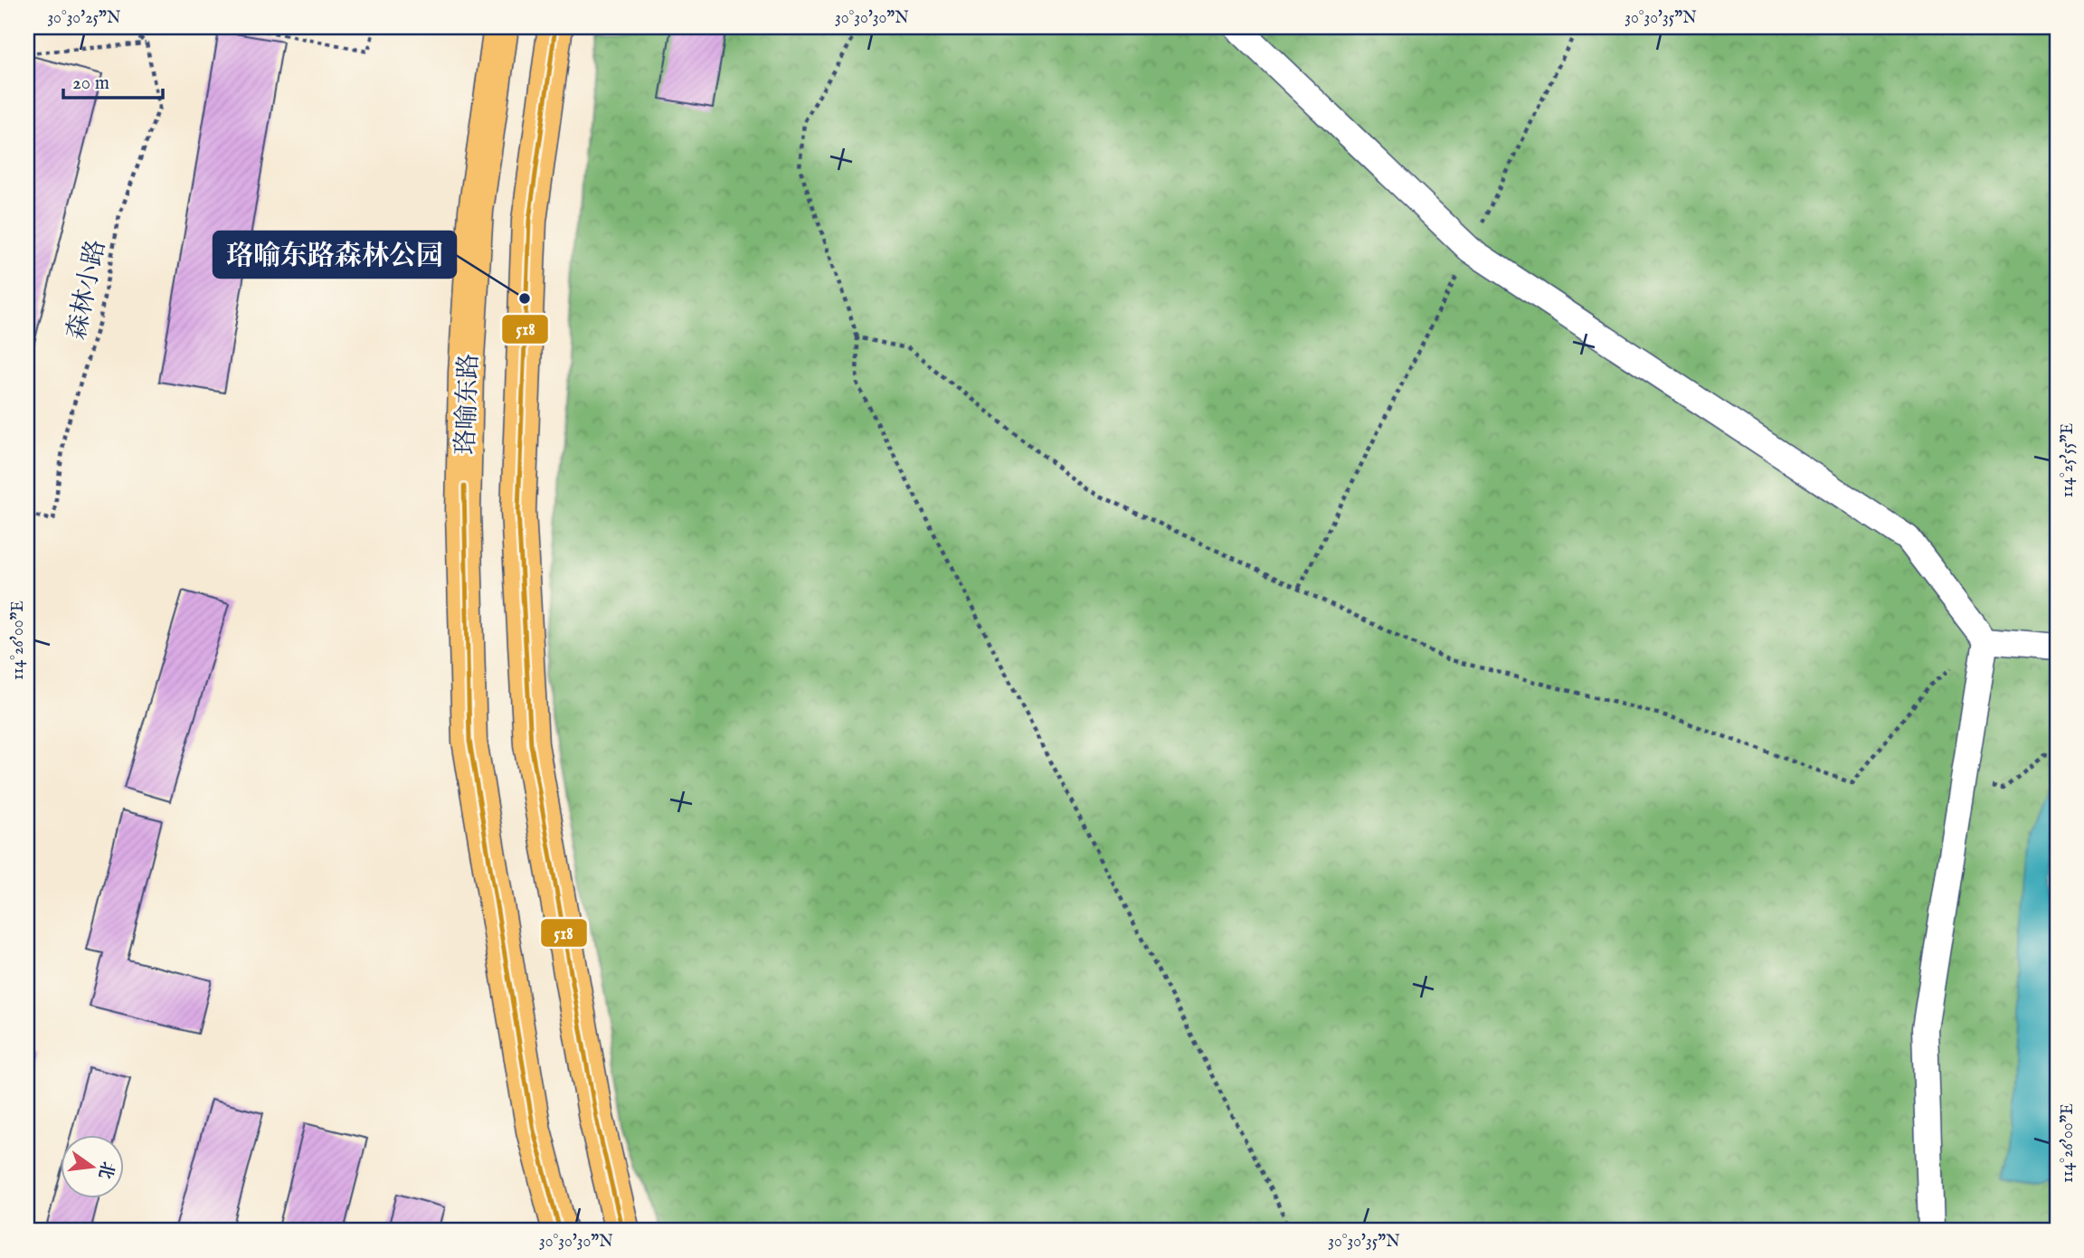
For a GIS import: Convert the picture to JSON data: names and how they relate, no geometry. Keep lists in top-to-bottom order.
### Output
{
  "streets": {
    "highway": ["珞喻东路"],
    "path": ["森林小路"]
  },
  "places": ["珞喻东路森林公园"],
  "lines": ["transit line 518"],
  "scale_bar": "20 m",
  "north": "right",
  "coordinates": [
    "30°30'25\"N",
    "30°30'30\"N",
    "30°30'35\"N",
    "114°25'55\"E",
    "114°26'00\"E"
  ]
}
